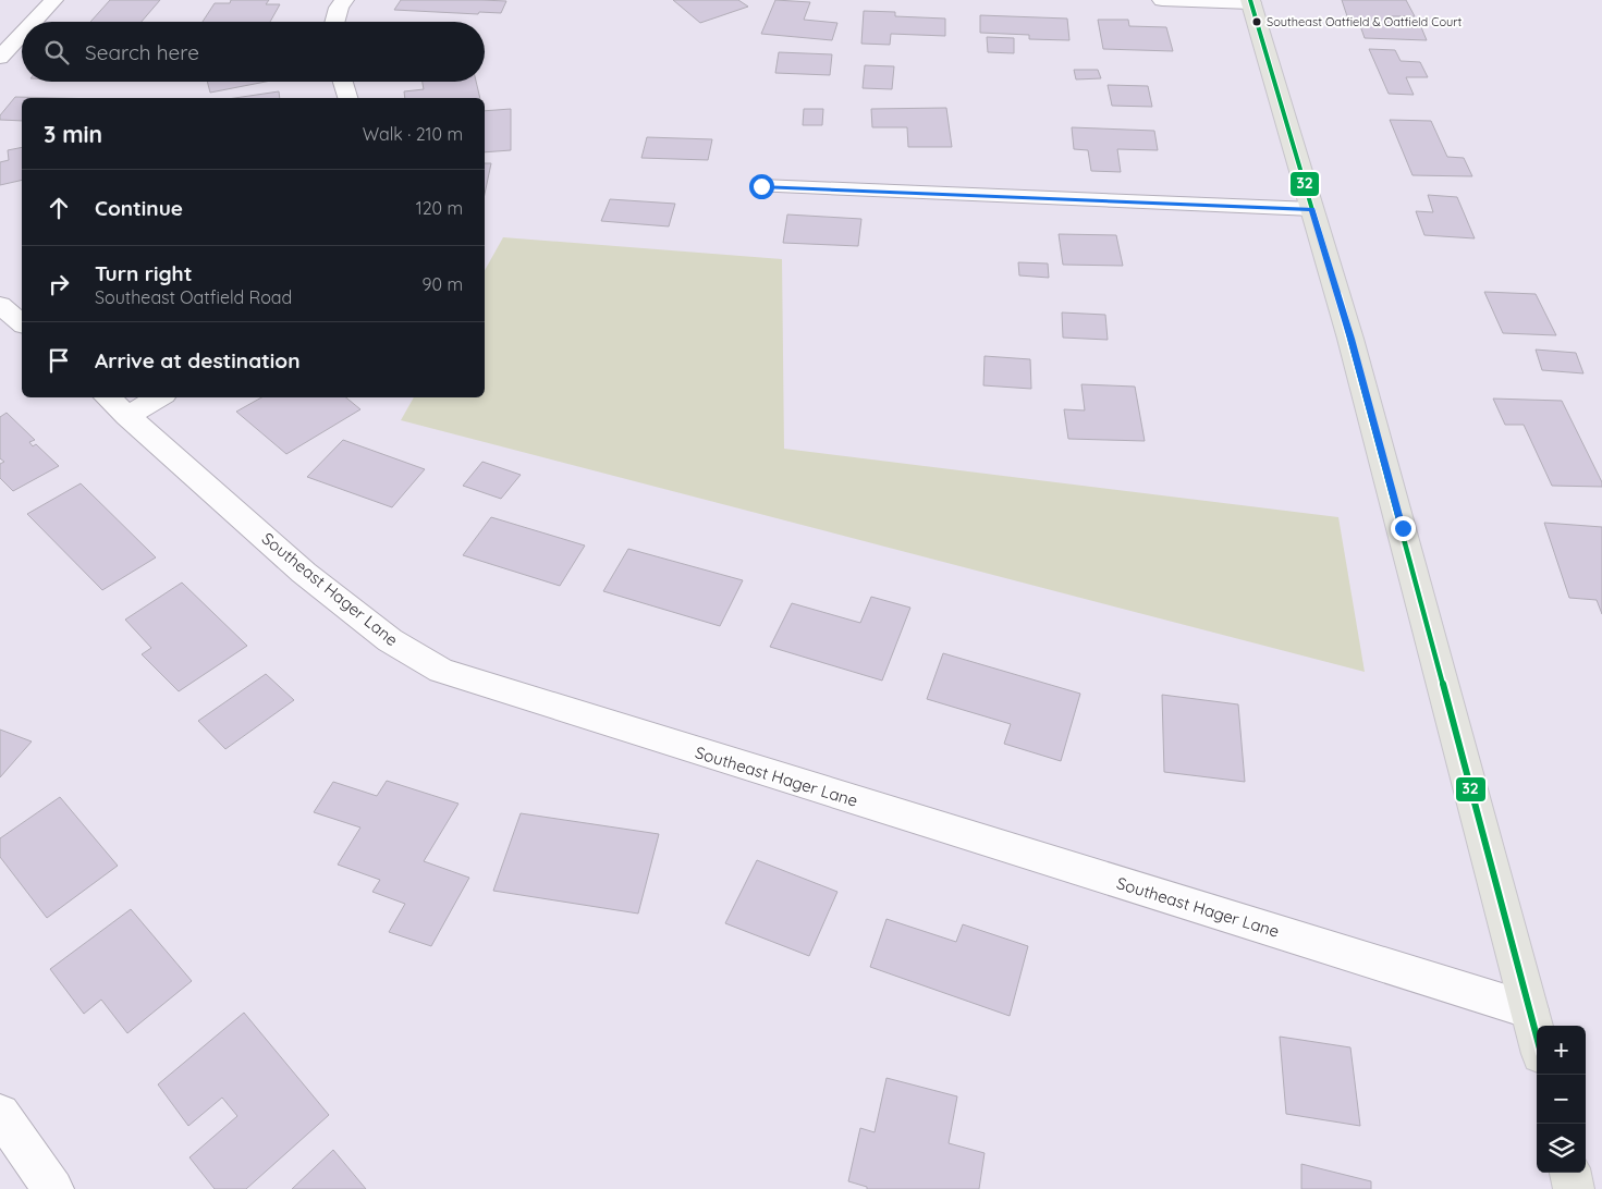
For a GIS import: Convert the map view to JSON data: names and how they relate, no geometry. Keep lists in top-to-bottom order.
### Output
{
  "streets": {
    "street": ["Southeast Hager Lane"]
  },
  "places": ["Southeast Oatfield & Oatfield Court"],
  "lines": ["transit line 32"],
  "page": {
    "search": "Search here",
    "heading": ["3 min", "Walk · 210 m"],
    "list": [
      ["Continue", "120 m"],
      ["Turn right", "Southeast Oatfield Road", "90 m"],
      "Arrive at destination"
    ],
    "map_buttons": ["+", "−"]
  }
}
